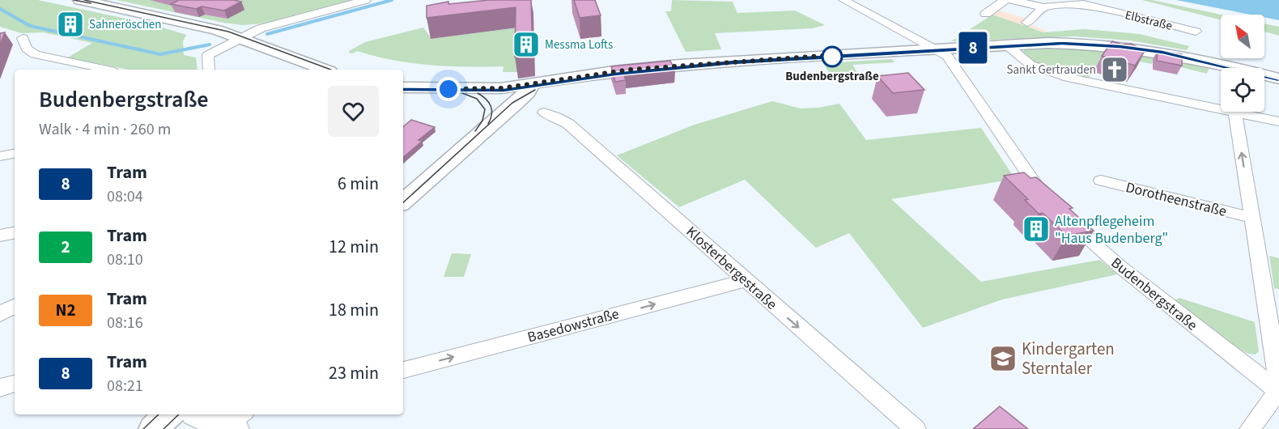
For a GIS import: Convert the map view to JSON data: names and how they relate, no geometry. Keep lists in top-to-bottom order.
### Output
{
  "streets": {
    "street": [
      "Elbstraße",
      "Dorotheenstraße",
      "Klosterbergestraße",
      "Budenbergstraße",
      "Basedowstraße"
    ]
  },
  "crossings": [
    ["Dorotheenstraße", "Budenbergstraße"],
    ["Klosterbergestraße", "Basedowstraße"]
  ],
  "one_way": ["Klosterbergestraße", "Basedowstraße"],
  "places": {
    "building": ["Sahneröschen", "Messma Lofts", "Altenpflegeheim \"Haus Budenberg\""],
    "other": ["Budenbergstraße"],
    "church": ["Sankt Gertrauden"],
    "school or university": ["Kindergarten Sterntaler"]
  },
  "lines": ["tram line 8"],
  "north": "top left",
  "page": {
    "on_map": "8",
    "heading": ["Budenbergstraße", "Walk · 4 min · 260 m"],
    "list": [
      {
        "mark": "8",
        "name": "Tram",
        "note": "08:04",
        "value": "6 min"
      },
      {
        "mark": "2",
        "name": "Tram",
        "note": "08:10",
        "value": "12 min"
      },
      {
        "mark": "N2",
        "name": "Tram",
        "note": "08:16",
        "value": "18 min"
      },
      {
        "mark": "8",
        "name": "Tram",
        "note": "08:21",
        "value": "23 min"
      }
    ]
  }
}
